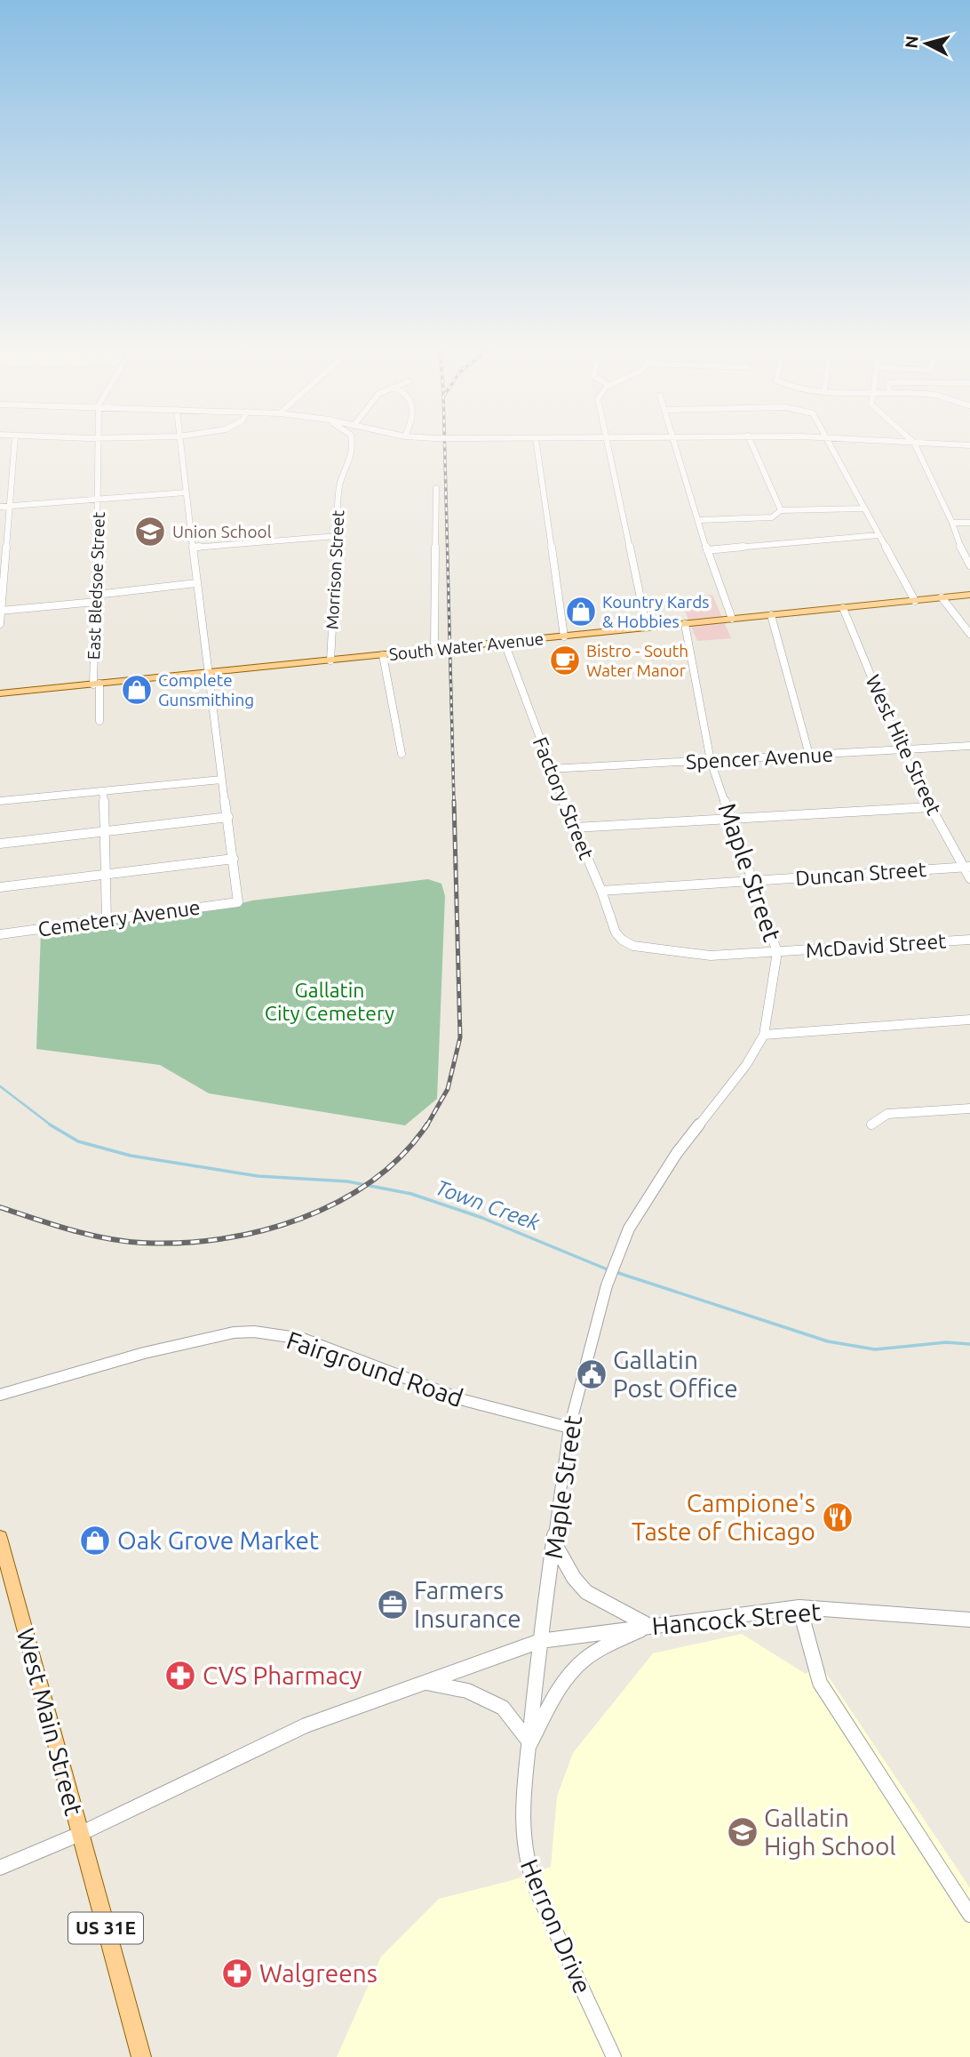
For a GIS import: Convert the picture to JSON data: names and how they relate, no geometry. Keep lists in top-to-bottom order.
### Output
{
  "streets": {
    "main road": ["South Water Avenue", "West Main Street", "US 31E"],
    "street": [
      "Morrison Street",
      "East Bledsoe Street",
      "West Hite Street",
      "Spencer Avenue",
      "Factory Street",
      "Maple Street",
      "Duncan Street",
      "Cemetery Avenue",
      "McDavid Street",
      "Fairground Road",
      "Hancock Street",
      "Herron Drive"
    ]
  },
  "crossings": [
    ["Morrison Street", "South Water Avenue"],
    ["East Bledsoe Street", "South Water Avenue"],
    ["South Water Avenue", "West Hite Street"],
    ["South Water Avenue", "Factory Street"],
    ["South Water Avenue", "Maple Street"],
    ["West Hite Street", "Spencer Avenue"],
    ["West Hite Street", "Duncan Street"],
    ["Spencer Avenue", "Factory Street"],
    ["Spencer Avenue", "Maple Street"],
    ["Factory Street", "Duncan Street"],
    ["Factory Street", "McDavid Street"],
    ["Maple Street", "Duncan Street"],
    ["Maple Street", "McDavid Street"],
    ["Maple Street", "Fairground Road"],
    ["Maple Street", "Hancock Street"],
    ["Maple Street", "Herron Drive"],
    ["Hancock Street", "Herron Drive"],
    ["West Main Street", "US 31E"]
  ],
  "water": ["Town Creek"],
  "parks": ["Gallatin City Cemetery"],
  "places": {
    "school or university": ["Union School", "Gallatin High School"],
    "shop": ["Kountry Kards & Hobbies", "Complete Gunsmithing", "Oak Grove Market"],
    "cafe": ["Bistro - South Water Manor"],
    "public building": ["Gallatin Post Office"],
    "restaurant": ["Campione's Taste of Chicago"],
    "office": ["Farmers Insurance"],
    "pharmacy": ["CVS Pharmacy", "Walgreens"]
  },
  "north": "left"
}
